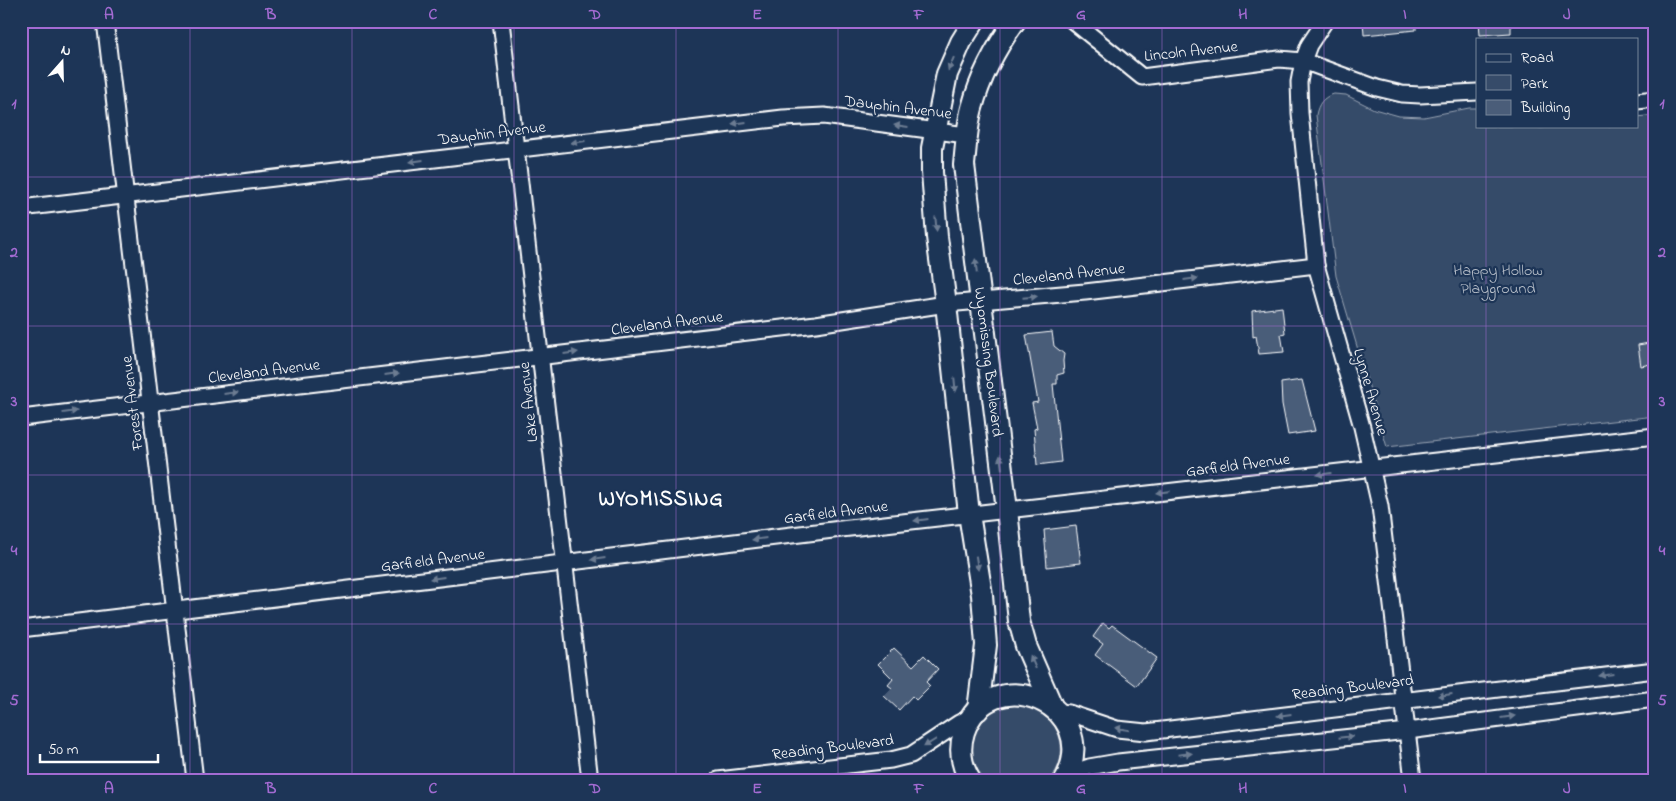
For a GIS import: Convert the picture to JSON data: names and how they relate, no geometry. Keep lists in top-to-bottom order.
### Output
{
  "streets": {
    "main road": ["Wyomissing Boulevard"],
    "street": [
      "Lincoln Avenue",
      "Dauphin Avenue",
      "Cleveland Avenue",
      "Lynne Avenue",
      "Lake Avenue",
      "Forest Avenue",
      "Garfield Avenue",
      "Reading Boulevard"
    ]
  },
  "crossings": [
    ["Lincoln Avenue", "Lynne Avenue"],
    ["Dauphin Avenue", "Wyomissing Boulevard"],
    ["Dauphin Avenue", "Lake Avenue"],
    ["Dauphin Avenue", "Forest Avenue"],
    ["Cleveland Avenue", "Wyomissing Boulevard"],
    ["Cleveland Avenue", "Lynne Avenue"],
    ["Cleveland Avenue", "Lake Avenue"],
    ["Cleveland Avenue", "Forest Avenue"],
    ["Wyomissing Boulevard", "Garfield Avenue"],
    ["Wyomissing Boulevard", "Reading Boulevard"],
    ["Lynne Avenue", "Garfield Avenue"],
    ["Lynne Avenue", "Reading Boulevard"],
    ["Lake Avenue", "Garfield Avenue"],
    ["Forest Avenue", "Garfield Avenue"]
  ],
  "one_way": ["Dauphin Avenue", "Cleveland Avenue", "Garfield Avenue"],
  "districts": ["WYOMISSING"],
  "parks": ["Happy Hollow Playground"],
  "legend": ["Road", "Park", "Building"],
  "scale_bar": "50 m",
  "north": "top",
  "grid": {
    "columns": [
      "A",
      "B",
      "C",
      "D",
      "E",
      "F",
      "G",
      "H",
      "I",
      "J"
    ],
    "rows": [
      "1",
      "2",
      "3",
      "4",
      "5"
    ]
  }
}
